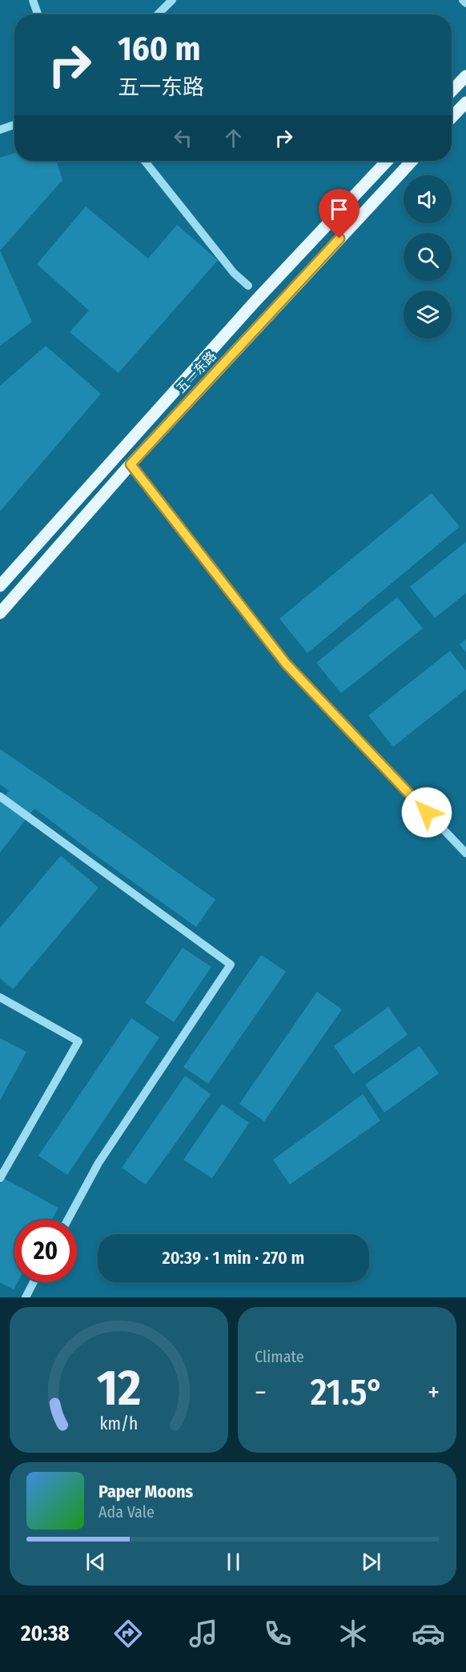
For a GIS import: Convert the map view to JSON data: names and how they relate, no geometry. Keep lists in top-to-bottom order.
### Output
{
  "streets": {
    "main road": ["五一东路"]
  },
  "page": {
    "turn": ["160 m", "五一东路"],
    "limit": "20",
    "trip": "20:39 · 1 min · 270 m",
    "tile": "Climate",
    "heat": ["−", "21.5°", "+"],
    "song": ["Paper Moons", "Ada Vale"],
    "tabs": "20:38",
    "gauge": ["12", "km/h"]
  }
}
